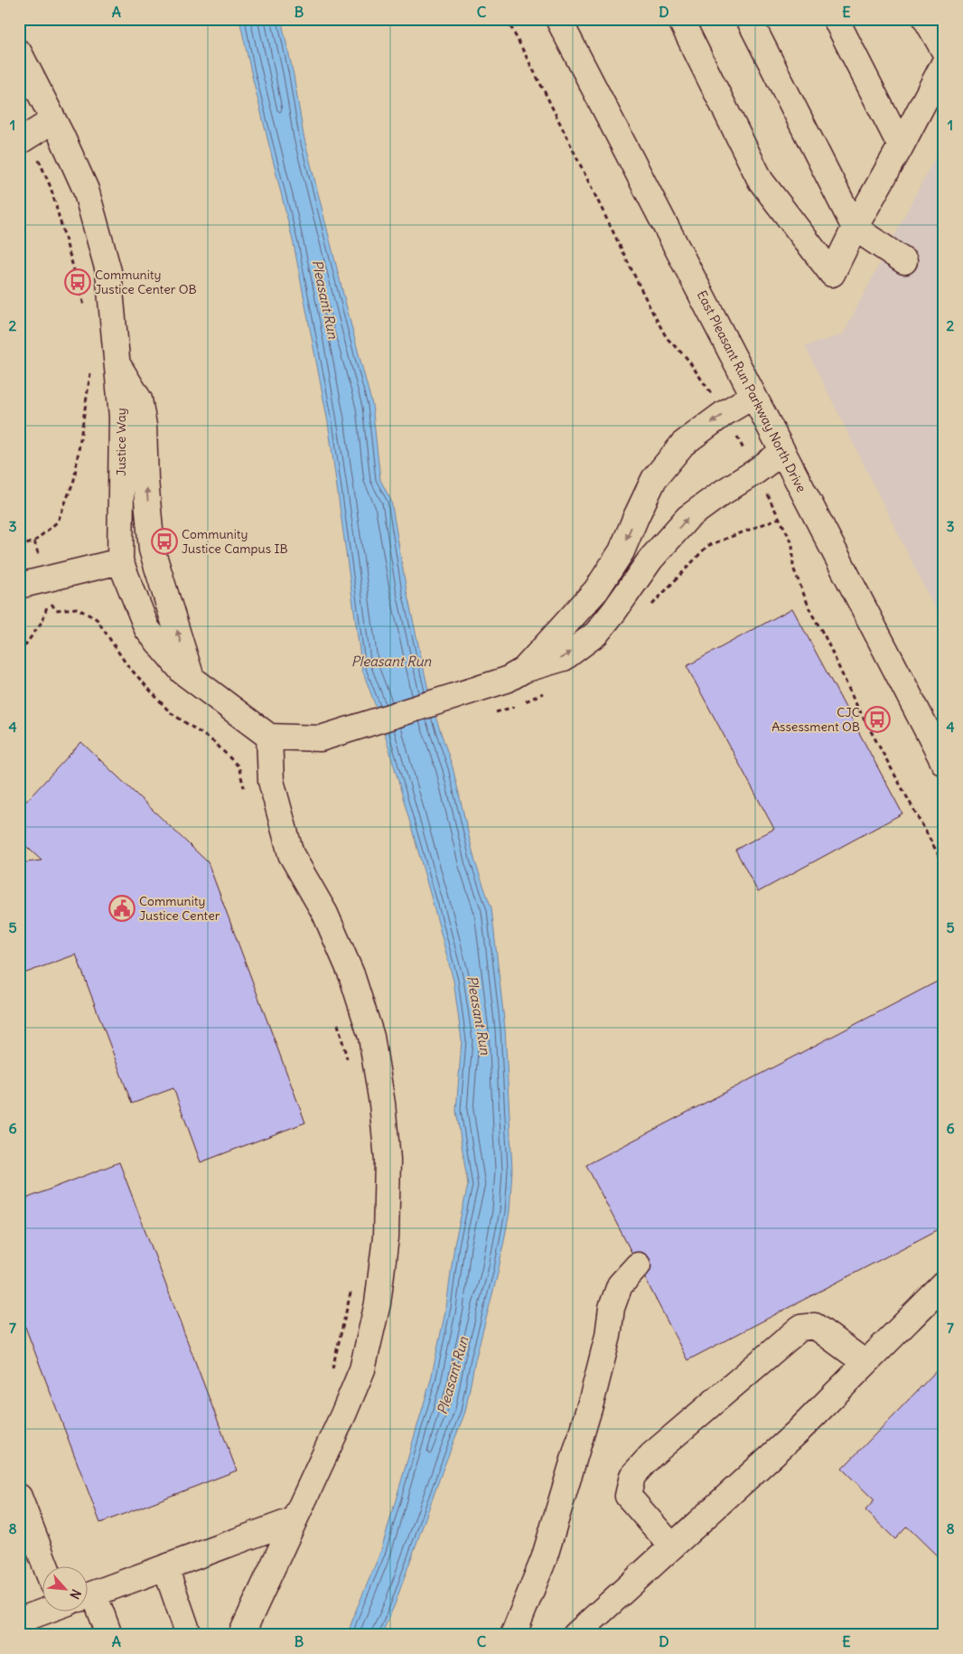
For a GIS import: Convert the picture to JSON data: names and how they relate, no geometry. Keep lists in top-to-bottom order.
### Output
{
  "streets": {
    "street": ["East Pleasant Run Parkway North Drive", "Justice Way"]
  },
  "water": ["Pleasant Run"],
  "places": {
    "bus stop": ["Community Justice Center OB", "Community Justice Campus IB", "CJC Assessment OB"],
    "public building": ["Community Justice Center"]
  },
  "north": "bottom right",
  "grid": {
    "columns": [
      "A",
      "B",
      "C",
      "D",
      "E"
    ],
    "rows": [
      "1",
      "2",
      "3",
      "4",
      "5",
      "6",
      "7",
      "8"
    ]
  }
}
